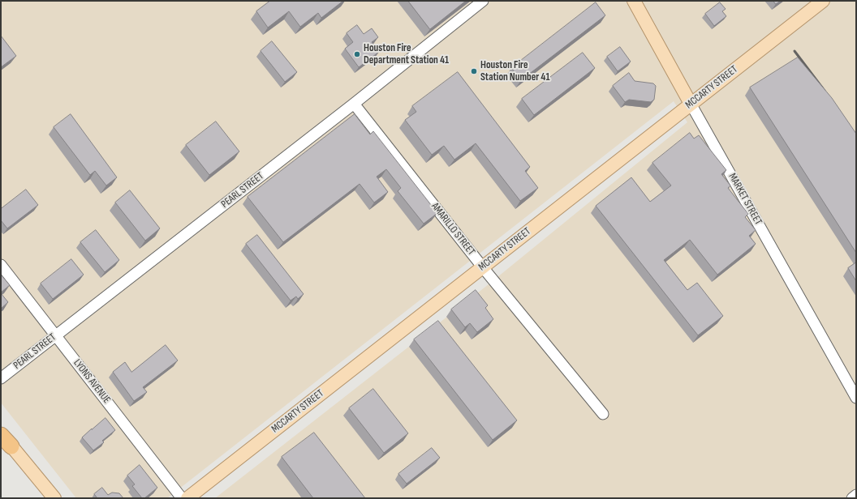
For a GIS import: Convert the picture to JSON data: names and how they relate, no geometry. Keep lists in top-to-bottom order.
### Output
{
  "streets": {
    "main road": ["MCCARTY STREET", "MARKET STREET"],
    "street": ["PEARL STREET", "AMARILLO STREET", "LYONS AVENUE"]
  },
  "crossings": [
    ["MCCARTY STREET", "MARKET STREET"],
    ["MCCARTY STREET", "AMARILLO STREET"],
    ["PEARL STREET", "AMARILLO STREET"],
    ["PEARL STREET", "LYONS AVENUE"]
  ],
  "places": ["Houston Fire Department Station 41", "Houston Fire Station Number 41"]
}
